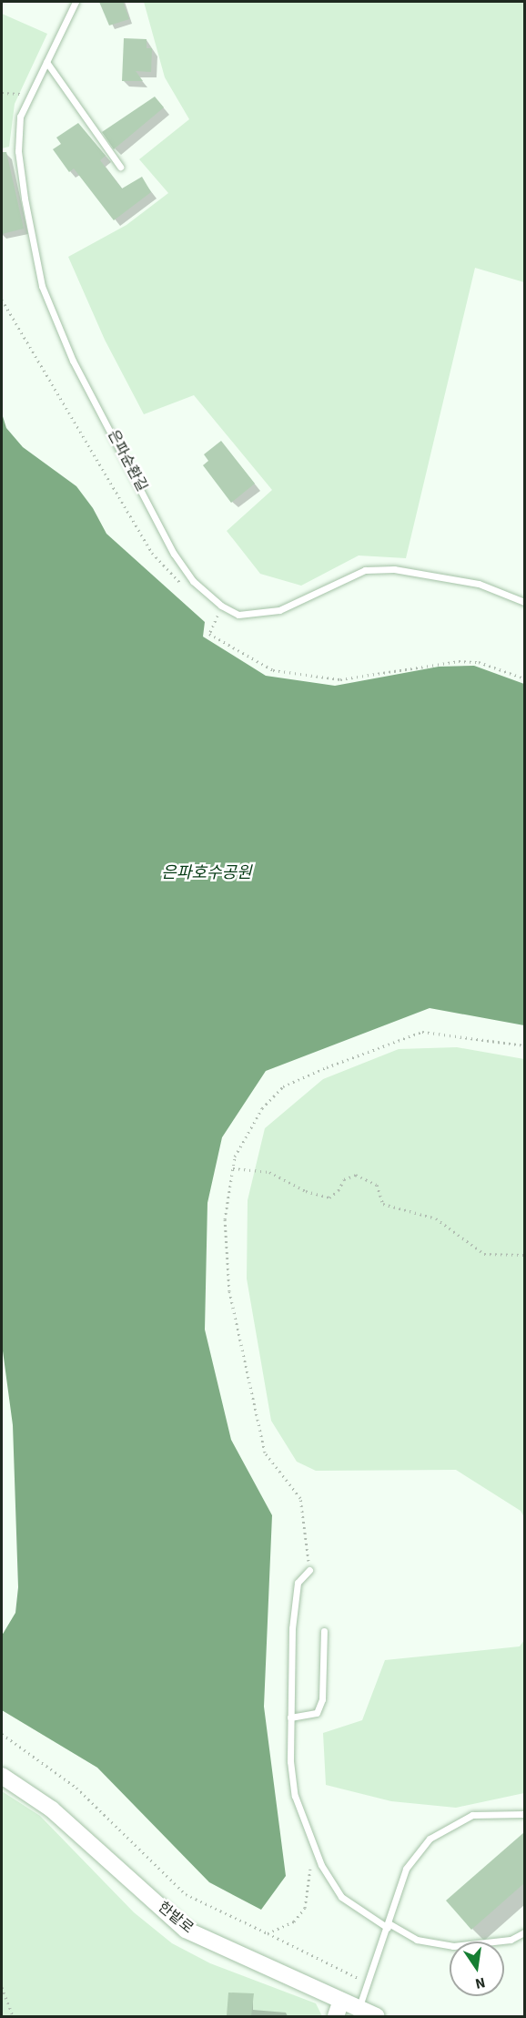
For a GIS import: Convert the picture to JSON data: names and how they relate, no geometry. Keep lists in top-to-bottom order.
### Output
{
  "streets": {
    "street": ["한밭로"],
    "lane": ["은파순환길"]
  },
  "water": ["은파호수공원"],
  "north": "bottom"
}
